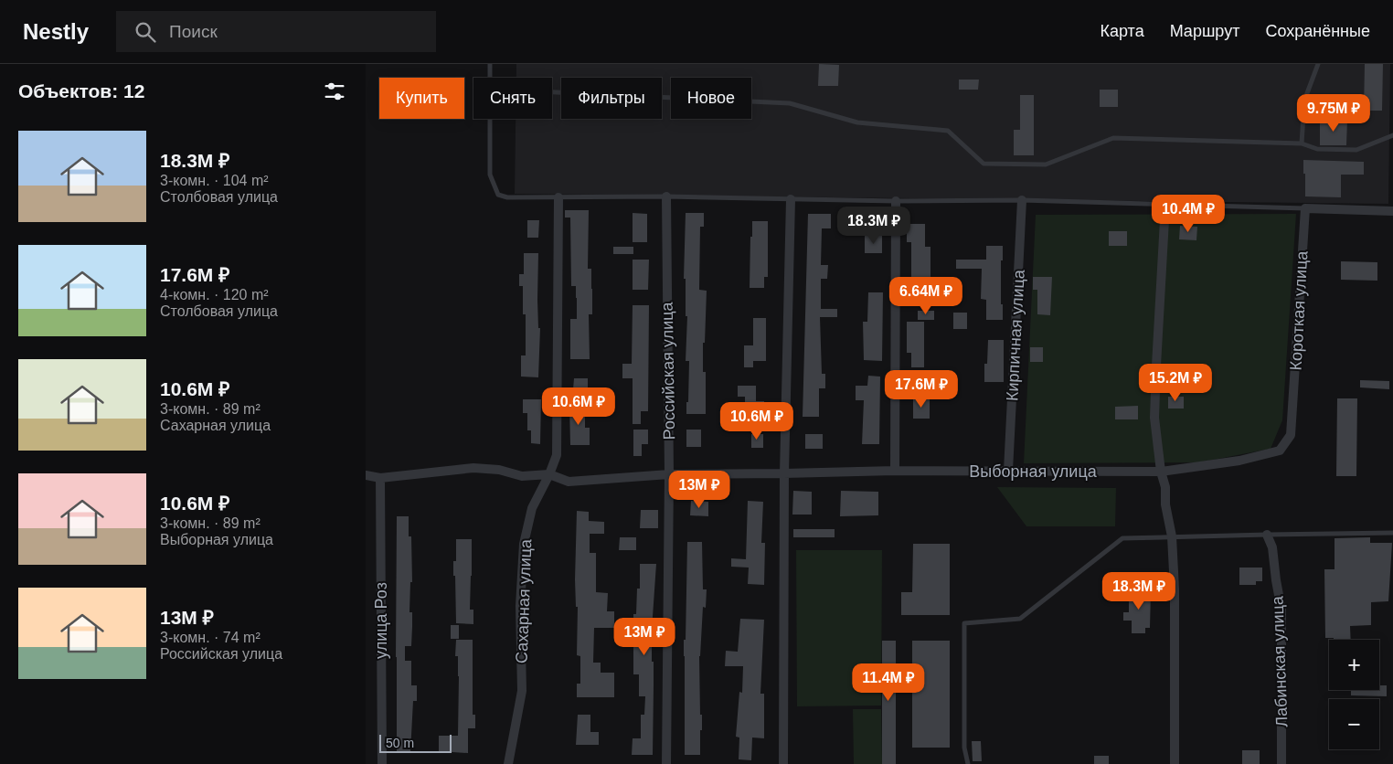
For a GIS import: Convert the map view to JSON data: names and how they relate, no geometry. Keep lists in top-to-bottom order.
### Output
{
  "streets": {
    "street": [
      "Короткая улица",
      "Кирпичная улица",
      "Российская улица",
      "Выборная улица",
      "Сахарная улица",
      "улица Роз",
      "Лабинская улица"
    ]
  },
  "crossings": [
    ["Короткая улица", "Выборная улица"],
    ["Кирпичная улица", "Выборная улица"],
    ["Российская улица", "Выборная улица"],
    ["Выборная улица", "Сахарная улица"]
  ],
  "scale_bar": "50 m",
  "page": {
    "header": "Nestly",
    "search": "Поиск",
    "nav": ["Карта", "Маршрут", "Сохранённые"],
    "heading": "Объектов: 12",
    "chip": [
      "Купить",
      "Снять",
      "Фильтры",
      "Новое"
    ],
    "price": [
      "9.75M ₽",
      "10.4M ₽",
      "18.3M ₽",
      "6.64M ₽",
      "15.2M ₽",
      "17.6M ₽",
      "10.6M ₽",
      "10.6M ₽",
      "13M ₽",
      "18.3M ₽",
      "13M ₽",
      "11.4M ₽"
    ],
    "list": [
      {
        "name": "18.3M ₽",
        "note": "3-комн. · 104 m² · Столбовая улица"
      },
      {
        "name": "17.6M ₽",
        "note": "4-комн. · 120 m² · Столбовая улица"
      },
      {
        "name": "10.6M ₽",
        "note": "3-комн. · 89 m² · Сахарная улица"
      },
      {
        "name": "10.6M ₽",
        "note": "3-комн. · 89 m² · Выборная улица"
      },
      {
        "name": "13M ₽",
        "note": "3-комн. · 74 m² · Российская улица"
      }
    ],
    "map_buttons": ["+", "−"],
    "scale": "50 m"
  }
}
